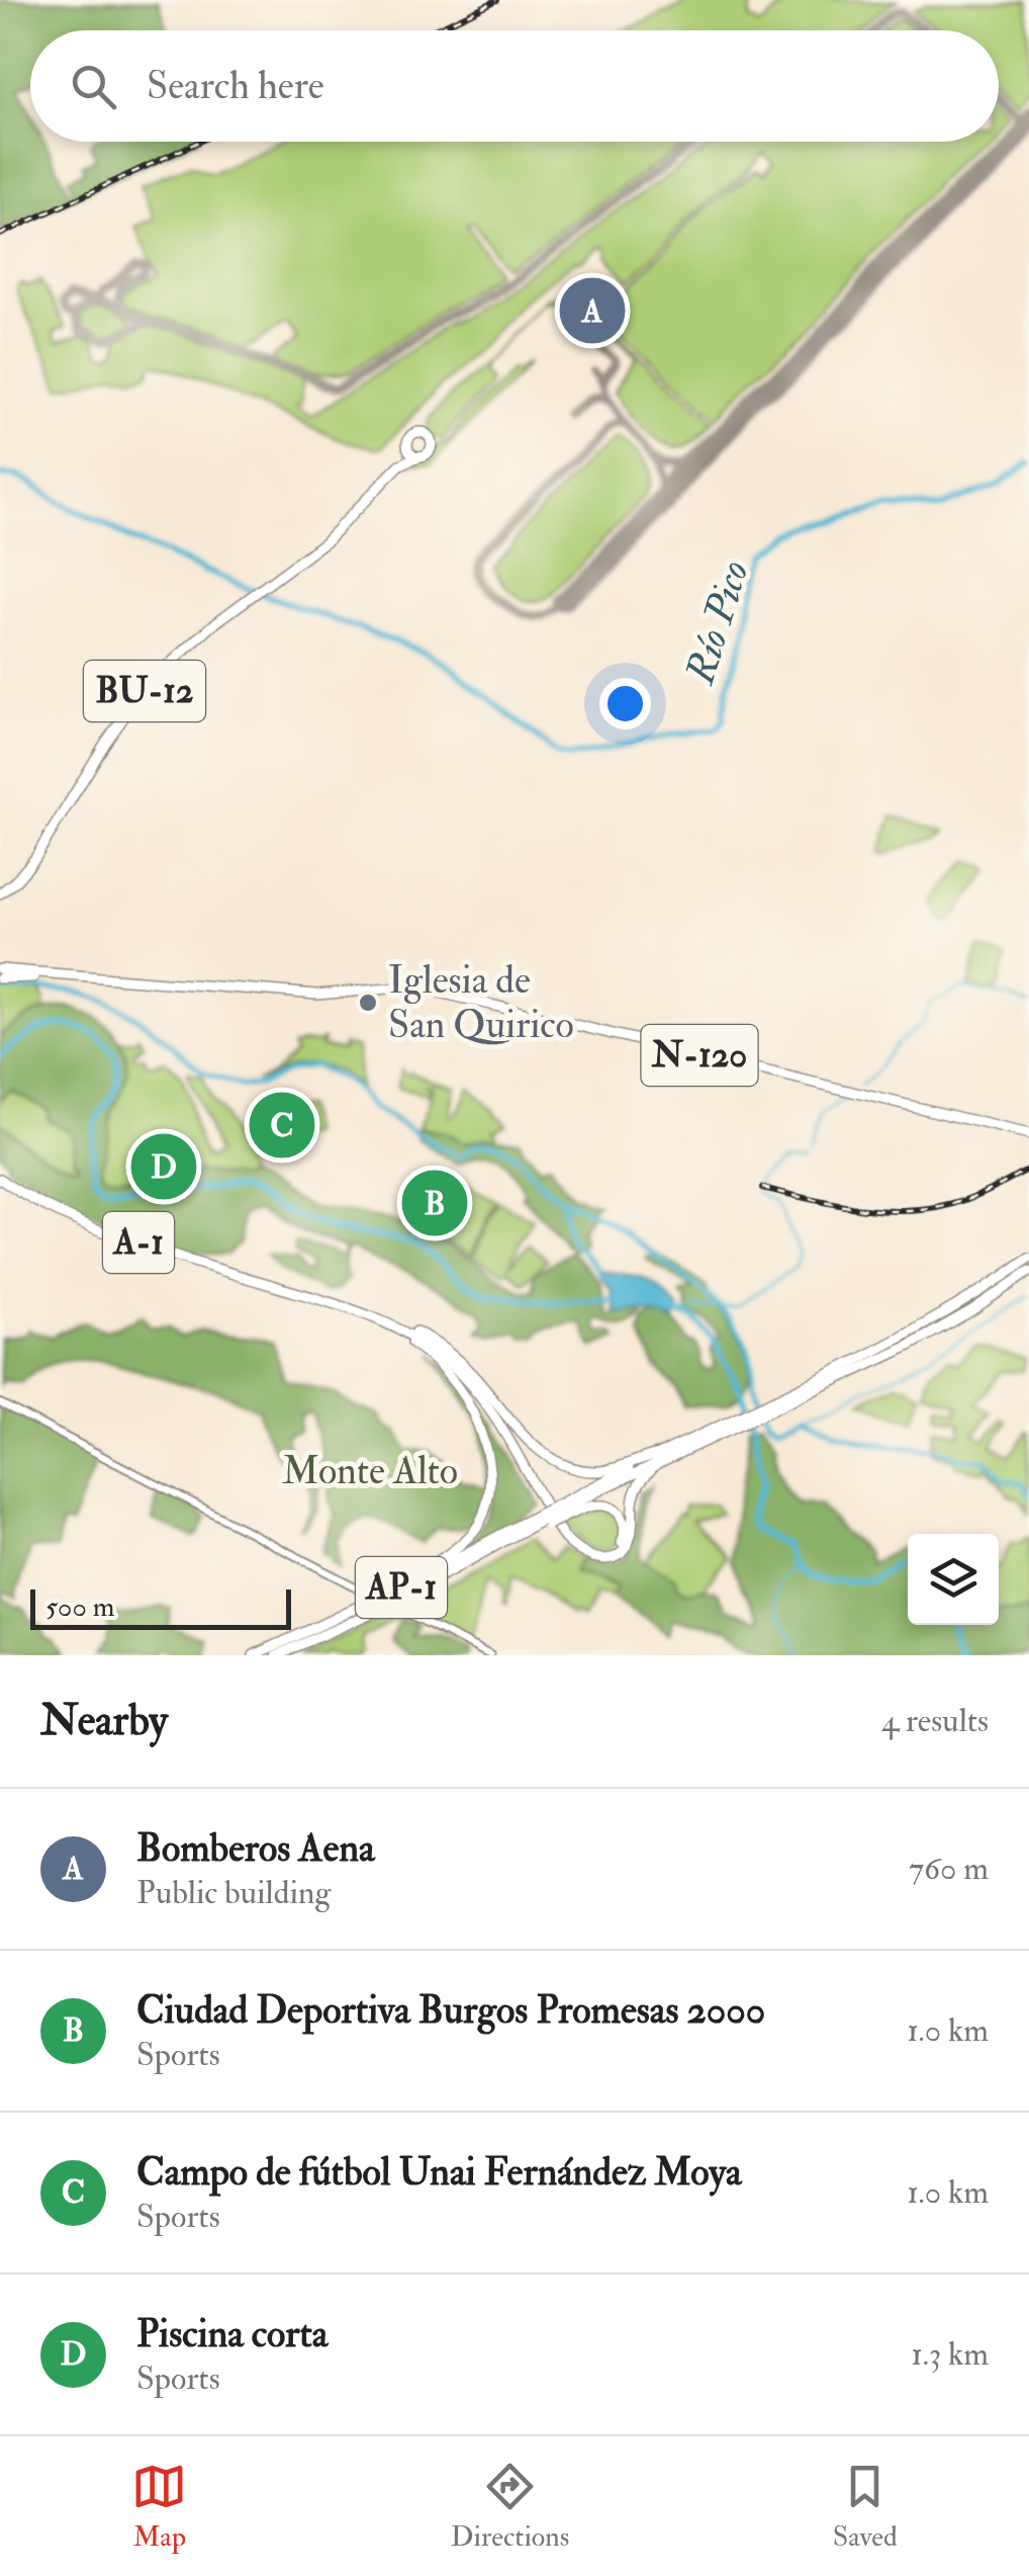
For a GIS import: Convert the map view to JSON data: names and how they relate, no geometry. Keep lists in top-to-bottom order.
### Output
{
  "streets": {
    "highway": [
      "BU-12",
      "N-120",
      "A-1",
      "AP-1"
    ]
  },
  "crossings": [
    ["A-1", "AP-1"]
  ],
  "water": ["Río Pico"],
  "parks": ["Monte Alto"],
  "places": ["Iglesia de San Quirico"],
  "scale_bar": "500 m",
  "page": {
    "search": "Search here",
    "pins": [
      "A",
      "C",
      "D",
      "B"
    ],
    "scale": "500 m",
    "heading": ["Nearby", "4 results"],
    "list": [
      {
        "mark": "A",
        "name": "Bomberos Aena",
        "note": "Public building",
        "value": "760 m"
      },
      {
        "mark": "B",
        "name": "Ciudad Deportiva Burgos Promesas 2000",
        "note": "Sports",
        "value": "1.0 km"
      },
      {
        "mark": "C",
        "name": "Campo de fútbol Unai Fernández Moya",
        "note": "Sports",
        "value": "1.0 km"
      },
      {
        "mark": "D",
        "name": "Piscina corta",
        "note": "Sports",
        "value": "1.3 km"
      }
    ],
    "nav": ["Map", "Directions", "Saved"]
  }
}
